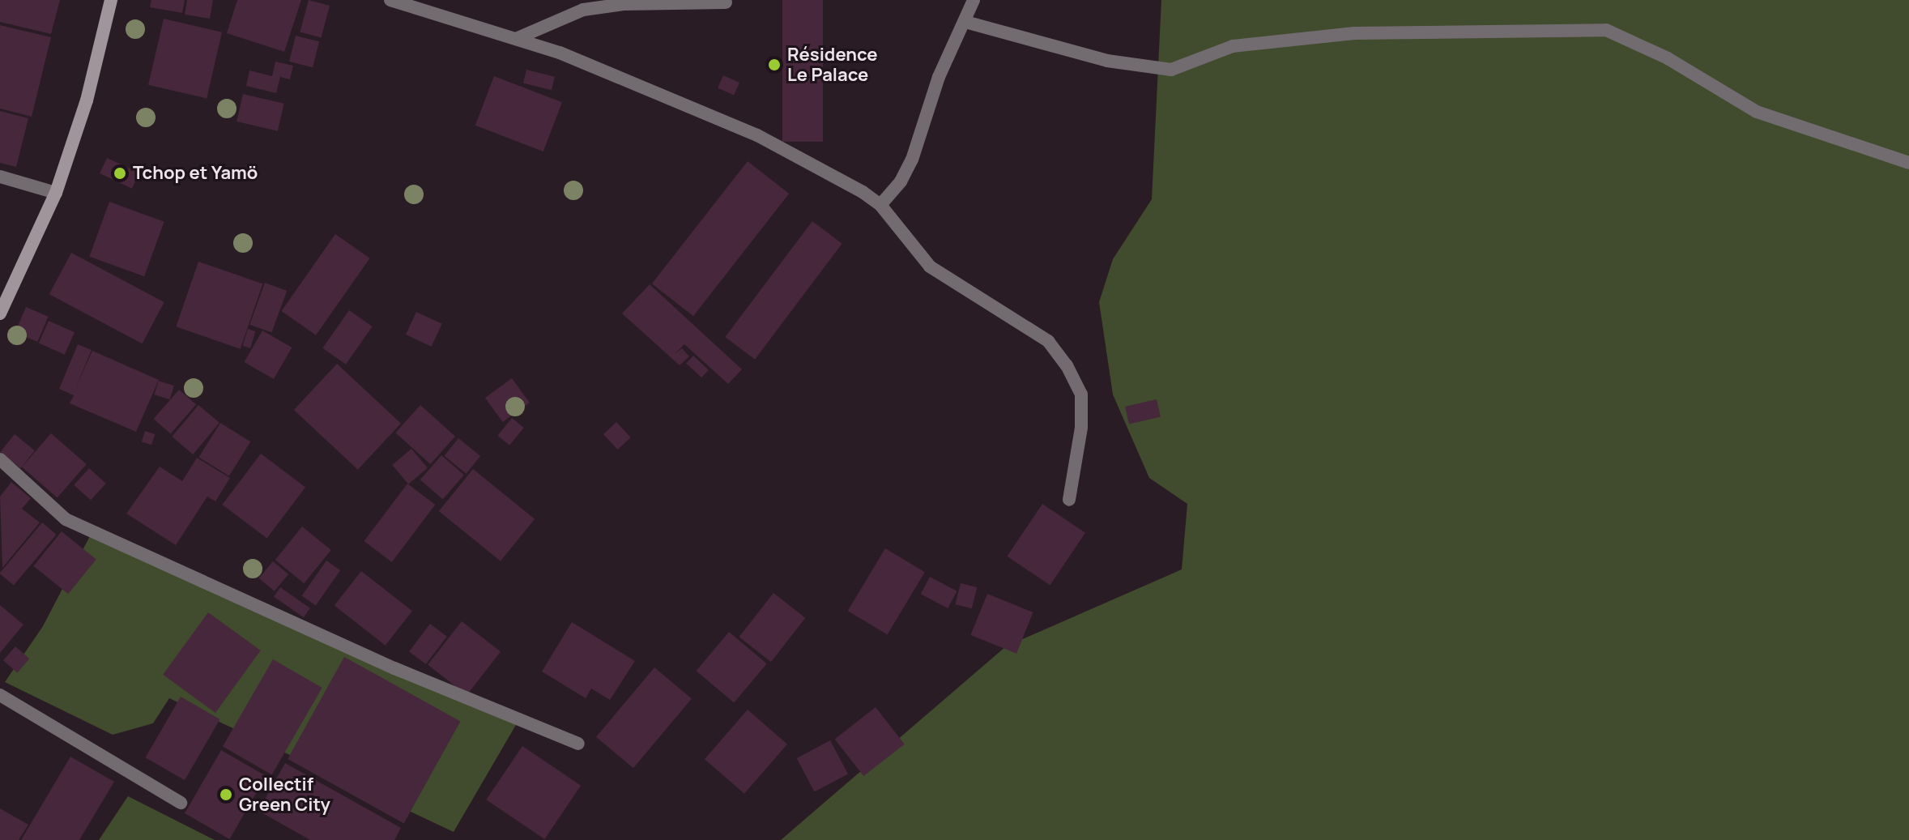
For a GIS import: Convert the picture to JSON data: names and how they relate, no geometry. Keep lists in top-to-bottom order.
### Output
{
  "places": ["Résidence Le Palace", "Tchop et Yamö", "Collectif Green City"]
}
